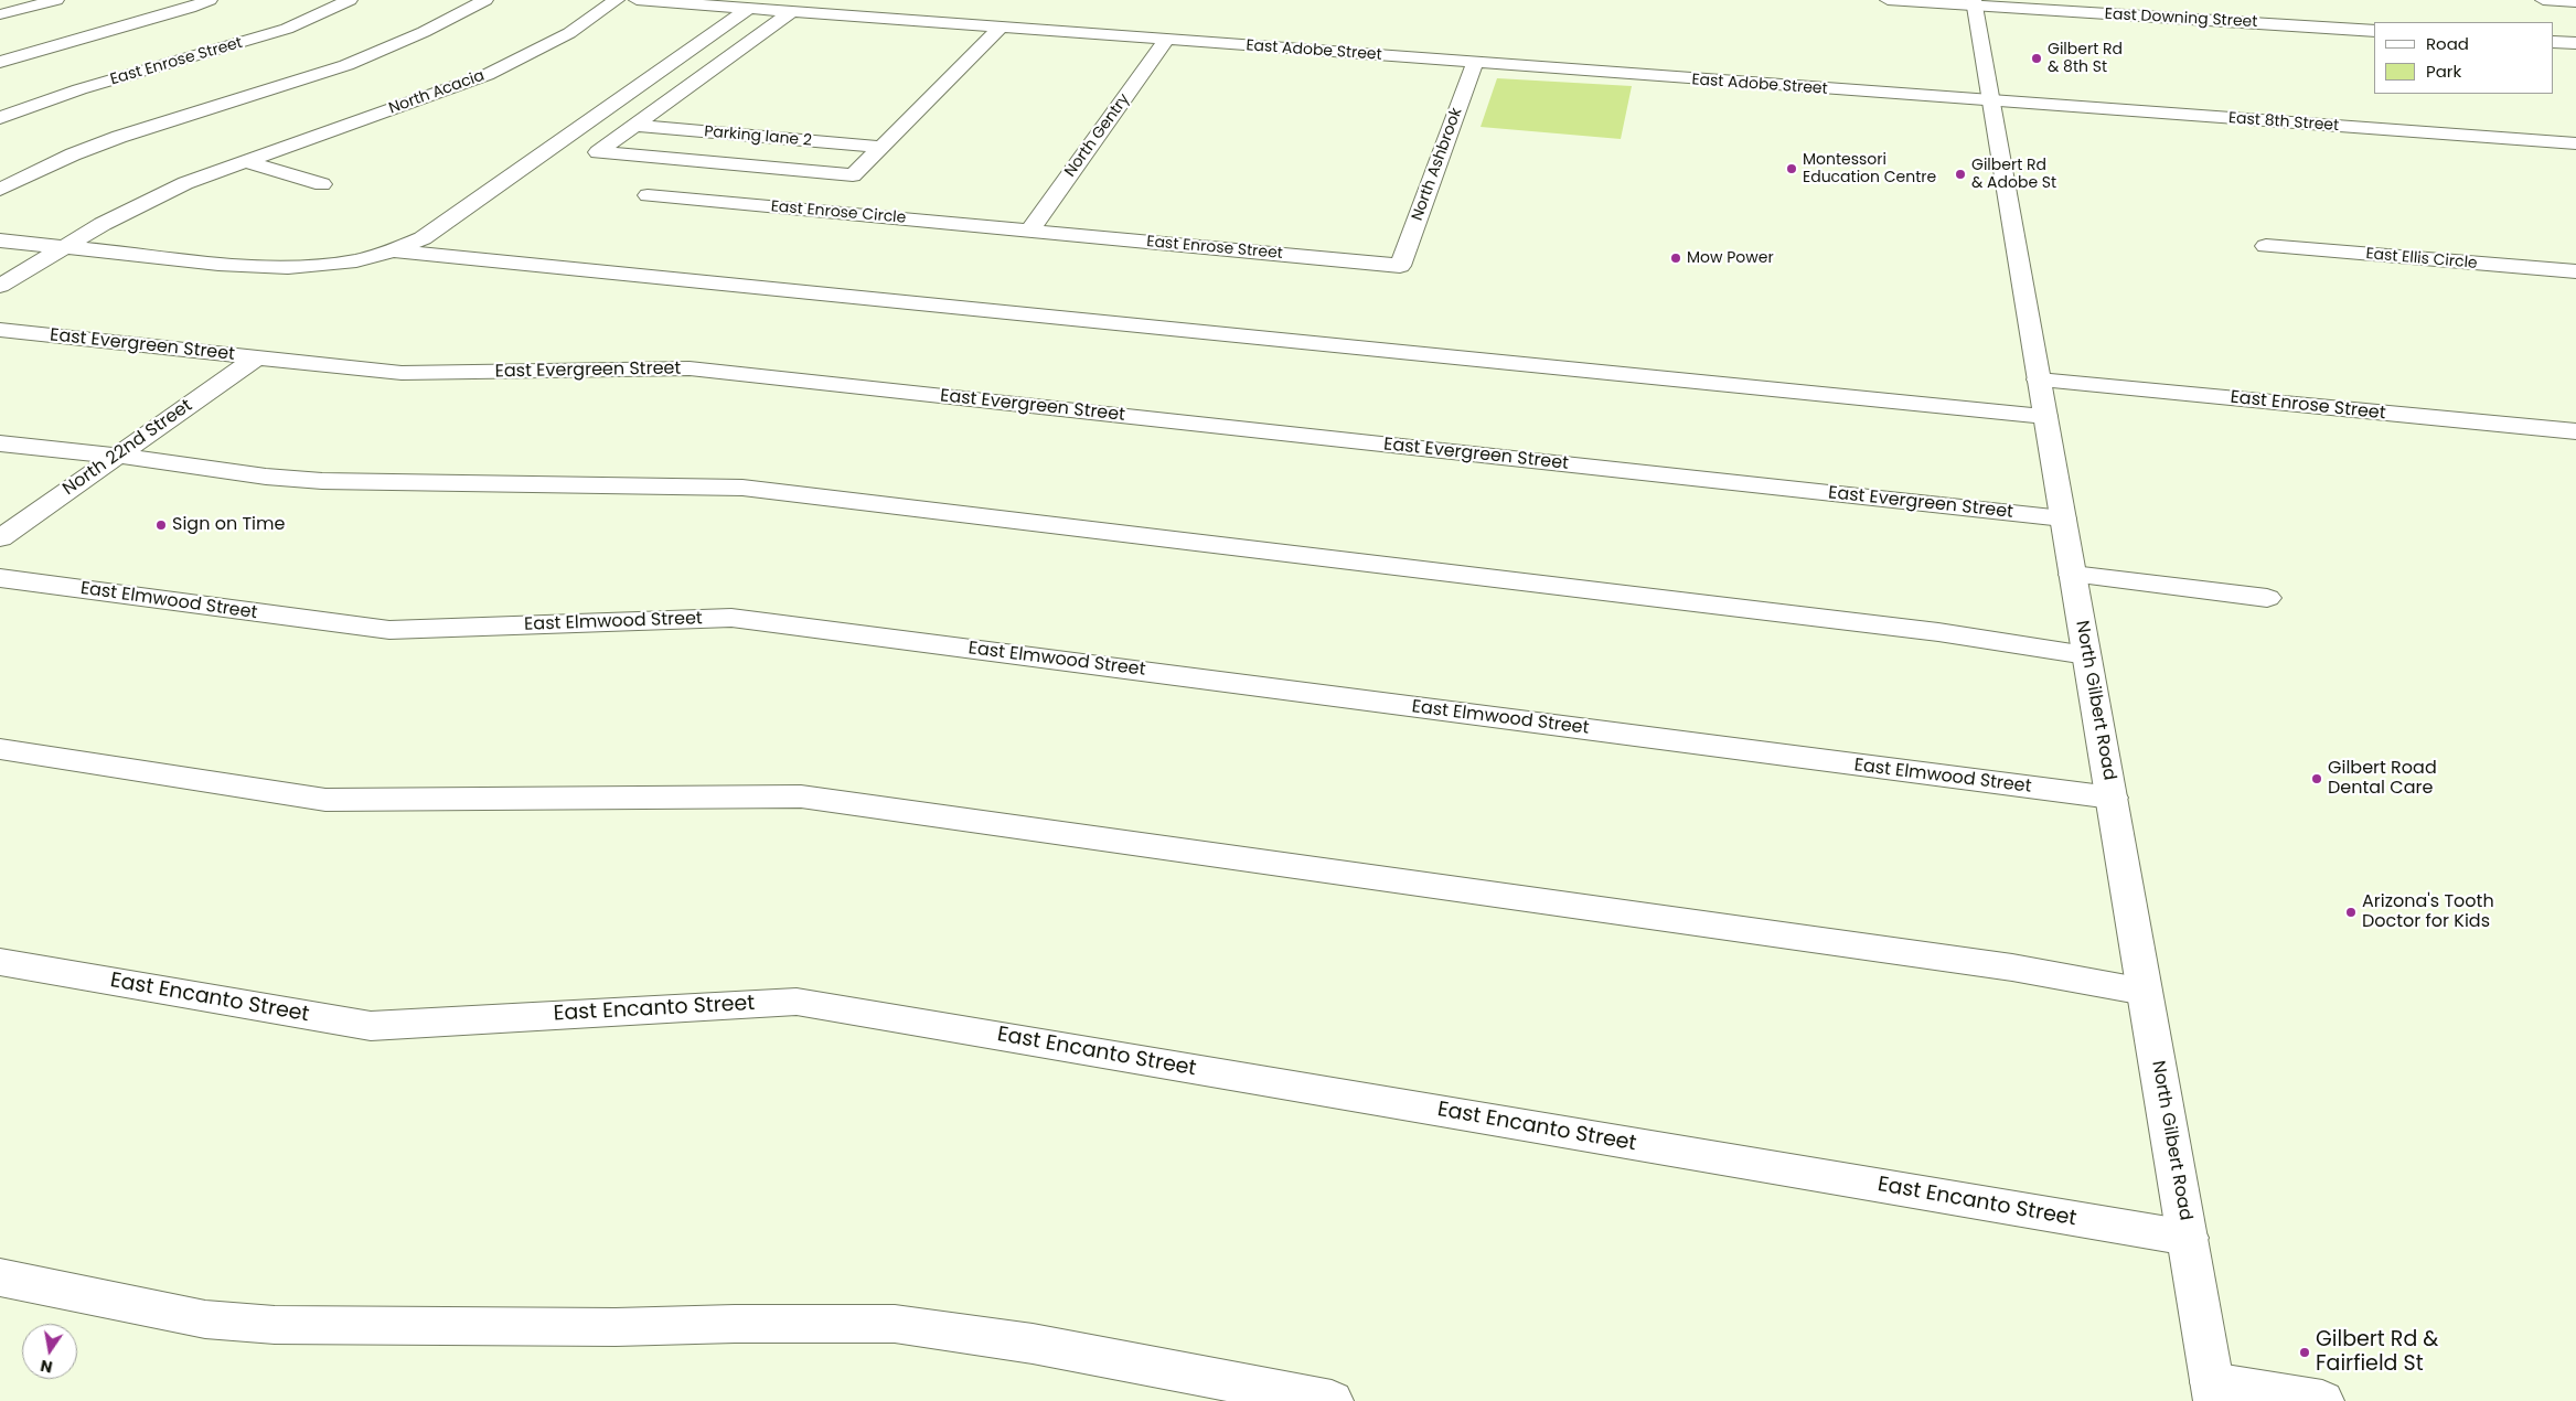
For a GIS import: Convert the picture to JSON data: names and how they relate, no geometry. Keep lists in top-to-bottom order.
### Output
{
  "streets": {
    "street": [
      "East Downing Street",
      "East Adobe Street",
      "East Enrose Street",
      "North Acacia",
      "East 8th Street",
      "North Gentry",
      "Parking lane 2",
      "North Ashbrook",
      "East Enrose Circle",
      "East Ellis Circle",
      "East Evergreen Street",
      "North 22nd Street",
      "East Elmwood Street",
      "North Gilbert Road",
      "East Encanto Street"
    ]
  },
  "crossings": [
    ["East Downing Street", "North Gilbert Road"],
    ["East Adobe Street", "East 8th Street"],
    ["East Adobe Street", "North Gentry"],
    ["East Adobe Street", "North Ashbrook"],
    ["East Adobe Street", "North Gilbert Road"],
    ["East Enrose Street", "North Gentry"],
    ["East Enrose Street", "North Ashbrook"],
    ["East Enrose Street", "East Enrose Circle"],
    ["East Enrose Street", "North Gilbert Road"],
    ["East 8th Street", "North Gilbert Road"],
    ["North Gentry", "East Enrose Circle"],
    ["East Evergreen Street", "North 22nd Street"],
    ["East Evergreen Street", "North Gilbert Road"],
    ["East Elmwood Street", "North Gilbert Road"],
    ["North Gilbert Road", "East Encanto Street"]
  ],
  "places": [
    "Gilbert Rd & 8th St",
    "Montessori Education Centre",
    "Gilbert Rd & Adobe St",
    "Mow Power",
    "Sign on Time",
    "Gilbert Road Dental Care",
    "Arizona's Tooth Doctor for Kids",
    "Gilbert Rd & Fairfield St"
  ],
  "legend": ["Road", "Park"],
  "north": "bottom"
}
